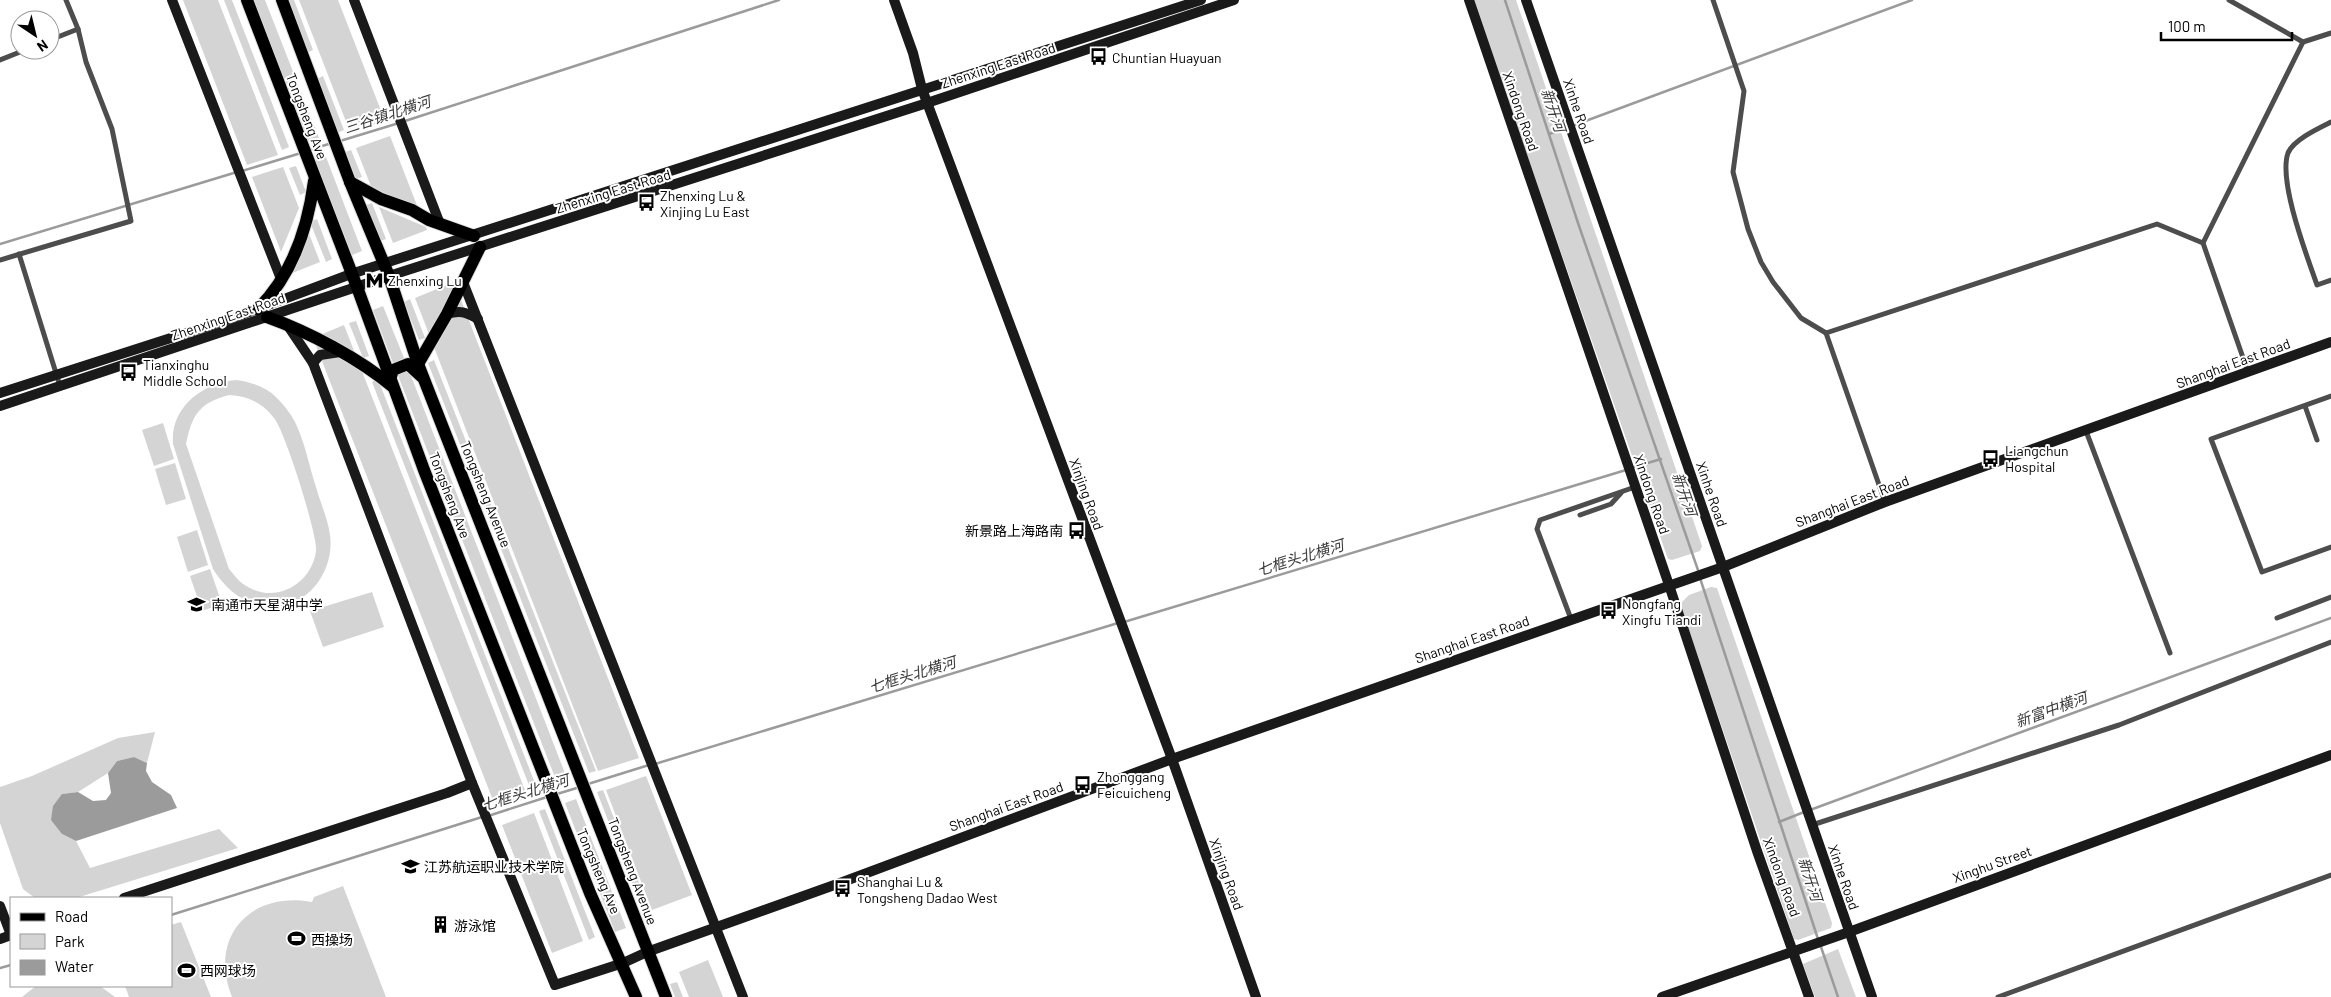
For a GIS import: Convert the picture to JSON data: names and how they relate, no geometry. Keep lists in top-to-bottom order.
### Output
{
  "streets": {
    "main road": ["Tongsheng Ave", "Tongsheng Avenue"],
    "street": [
      "Zhenxing East Road",
      "Xindong Road",
      "Xinhe Road",
      "Shanghai East Road",
      "Xinjing Road",
      "Xinghu Street"
    ]
  },
  "crossings": [
    ["Zhenxing East Road", "Tongsheng Ave"],
    ["Zhenxing East Road", "Tongsheng Avenue"],
    ["Zhenxing East Road", "Xinjing Road"],
    ["Xindong Road", "Shanghai East Road"],
    ["Xindong Road", "Xinghu Street"],
    ["Xinhe Road", "Shanghai East Road"],
    ["Xinhe Road", "Xinghu Street"],
    ["Tongsheng Ave", "Shanghai East Road"],
    ["Shanghai East Road", "Tongsheng Avenue"],
    ["Shanghai East Road", "Xinjing Road"]
  ],
  "water": [
    "新开河",
    "三谷镇北横河",
    "七框头北横河",
    "新富中横河"
  ],
  "places": {
    "bus stop": [
      "Chuntian Huayuan",
      "Zhenxing Lu & Xinjing Lu East",
      "Tianxinghu Middle School",
      "Liangchun Hospital",
      "新景路上海路南",
      "Nongfang Xingfu Tiandi",
      "Zhonggang Feicuicheng",
      "Shanghai Lu & Tongsheng Dadao West"
    ],
    "metro station": ["Zhenxing Lu"],
    "school or university": ["南通市天星湖中学", "江苏航运职业技术学院"],
    "building": ["游泳馆"],
    "sports": ["西操场", "西网球场"]
  },
  "legend": ["Road", "Park", "Water"],
  "scale_bar": "100 m",
  "north": "bottom right"
}
